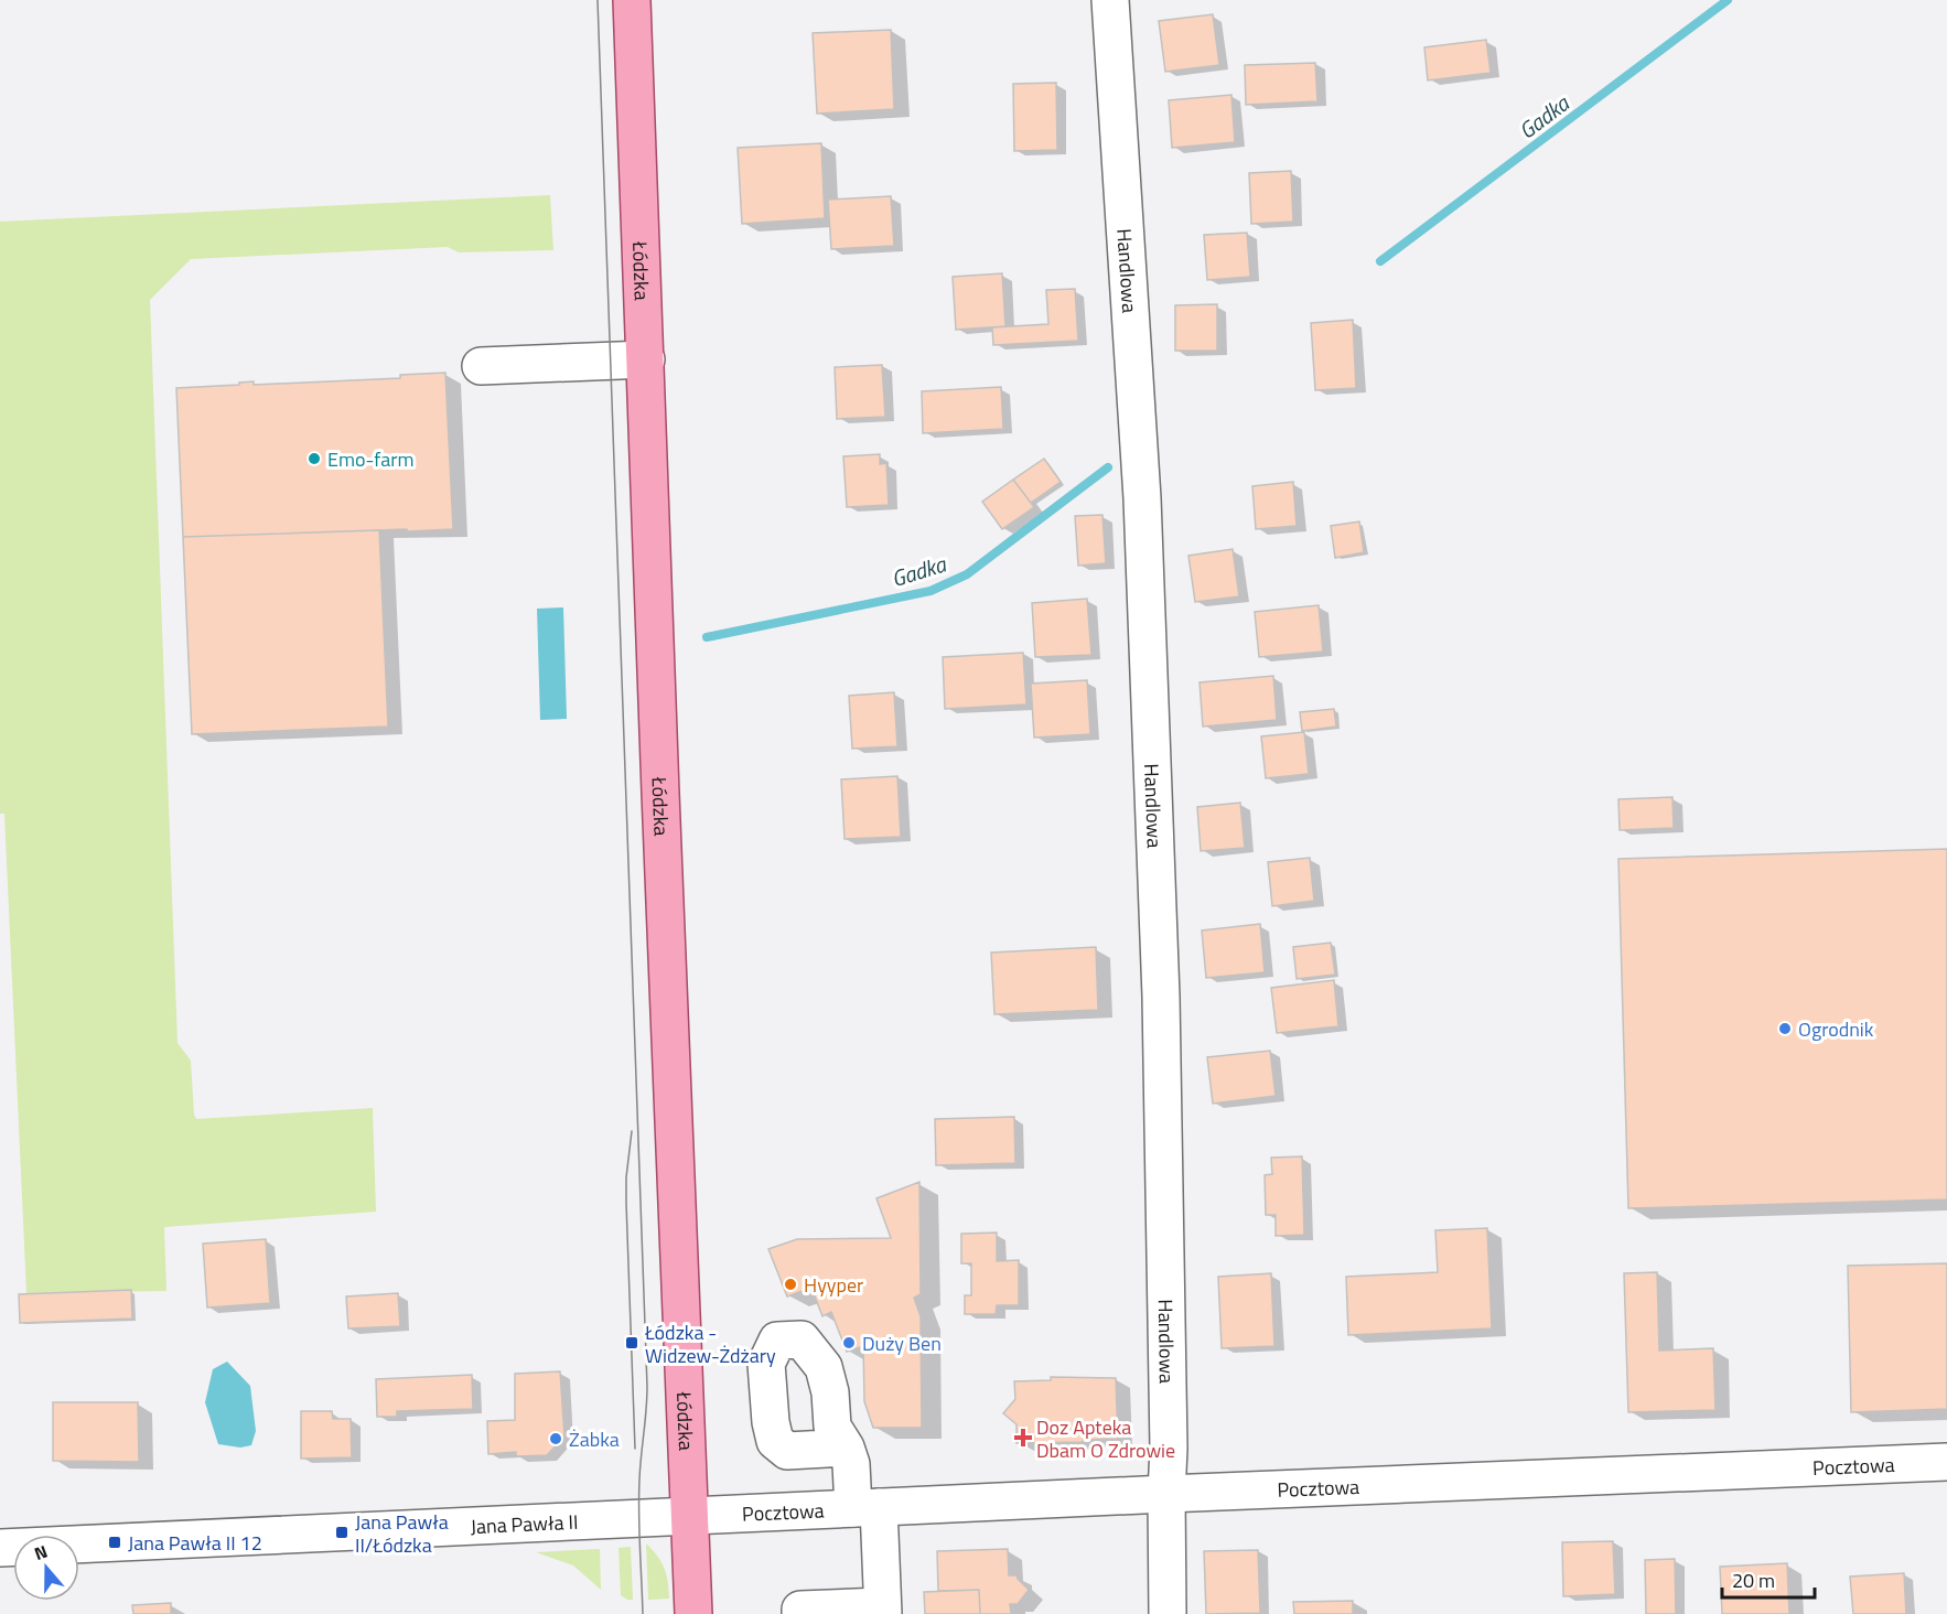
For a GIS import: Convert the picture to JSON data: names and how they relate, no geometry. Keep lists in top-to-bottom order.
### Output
{
  "streets": {
    "main road": ["Łódzka"],
    "street": ["Handlowa", "Pocztowa", "Jana Pawła II"]
  },
  "crossings": [
    ["Łódzka", "Pocztowa"],
    ["Łódzka", "Jana Pawła II"],
    ["Handlowa", "Pocztowa"],
    ["Pocztowa", "Jana Pawła II"]
  ],
  "water": ["Gadka"],
  "places": {
    "other": [
      "Emo-farm",
      "Ogrodnik",
      "Hyyper",
      "Duży Ben",
      "Żabka"
    ],
    "transit": ["Łódzka - Widzew-Żdżary", "Jana Pawła II/Łódzka", "Jana Pawła II 12"],
    "health": ["Doz Apteka Dbam O Zdrowie"]
  },
  "scale_bar": "20 m",
  "north": "top"
}
